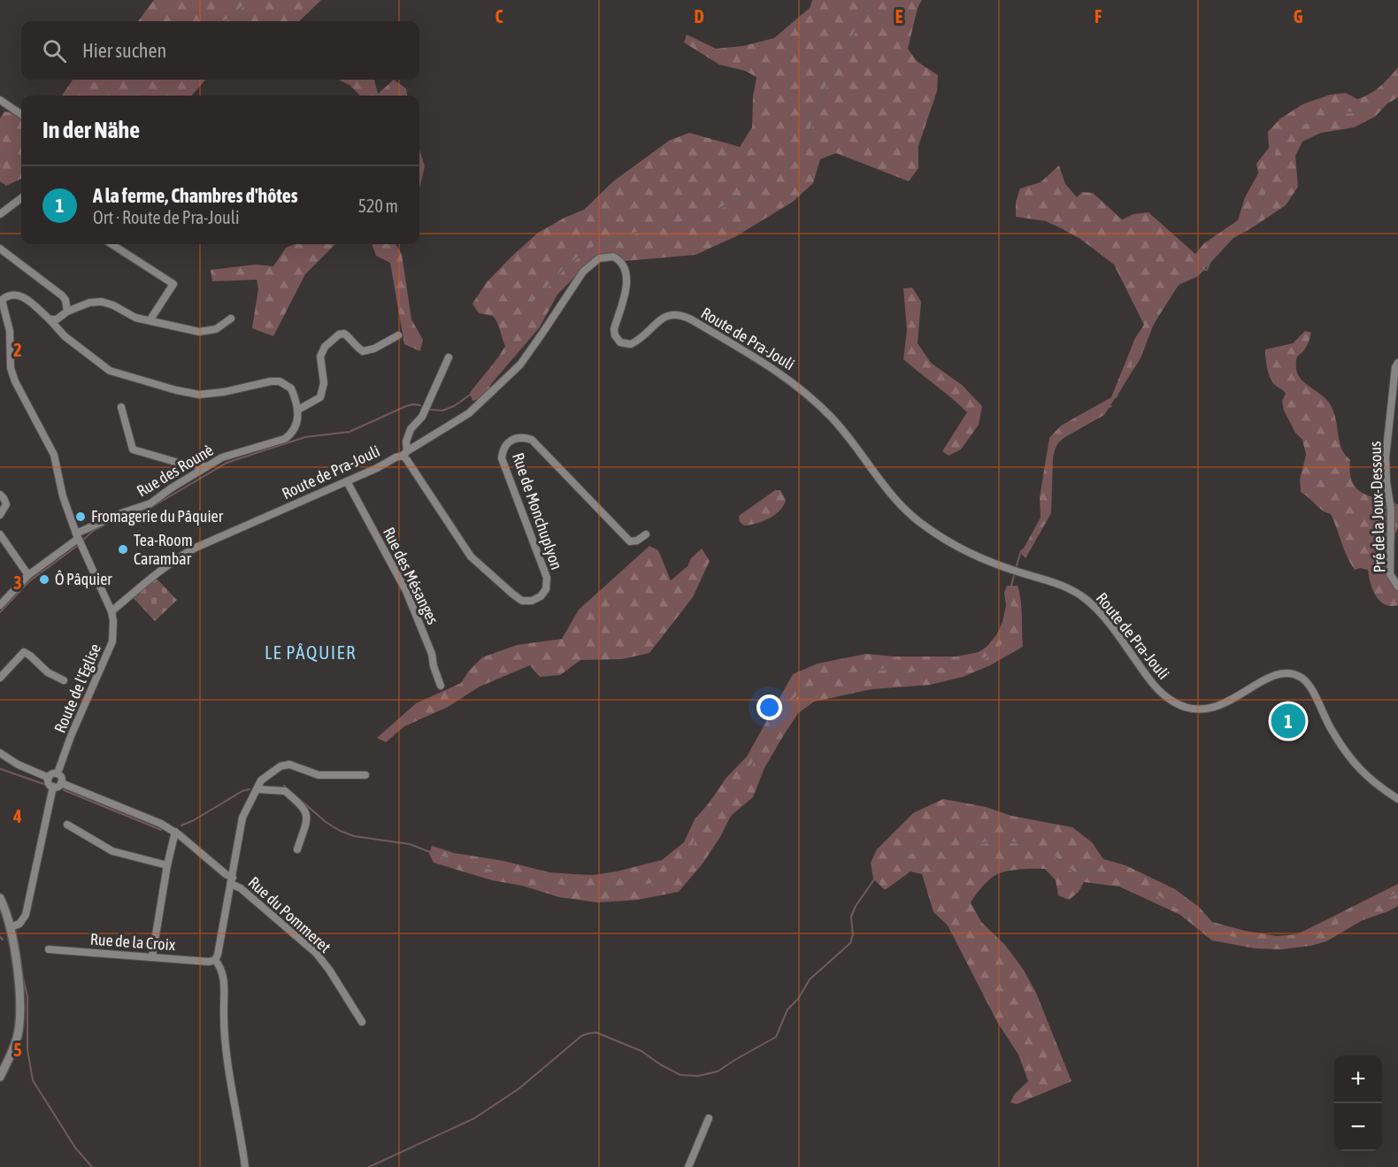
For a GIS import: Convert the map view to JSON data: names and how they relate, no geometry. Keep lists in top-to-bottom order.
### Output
{
  "streets": {
    "street": [
      "Route de Pra-Jouli",
      "Rue des Rounè",
      "Pré de la Joux-Dessous",
      "Rue de Monchuplyon",
      "Rue des Mésanges",
      "Route de l'Eglise",
      "Rue du Pommeret",
      "Rue de la Croix"
    ]
  },
  "crossings": [
    ["Route de Pra-Jouli", "Rue de Monchuplyon"],
    ["Route de Pra-Jouli", "Rue des Mésanges"],
    ["Route de Pra-Jouli", "Route de l'Eglise"],
    ["Route de l'Eglise", "Rue du Pommeret"]
  ],
  "districts": ["LE PÂQUIER"],
  "places": ["Fromagerie du Pâquier", "Tea-Room Carambar", "Ô Pâquier"],
  "page": {
    "search": "Hier suchen",
    "heading": "In der Nähe",
    "list": [
      {
        "mark": "1",
        "name": "A la ferme, Chambres d'hôtes",
        "note": "Ort · Route de Pra-Jouli",
        "value": "520 m"
      }
    ],
    "pins": "1",
    "map_buttons": ["+", "−"]
  },
  "grid": {
    "columns": [
      "C",
      "D",
      "E",
      "F",
      "G"
    ],
    "rows": [
      "2",
      "3",
      "4",
      "5"
    ]
  }
}
